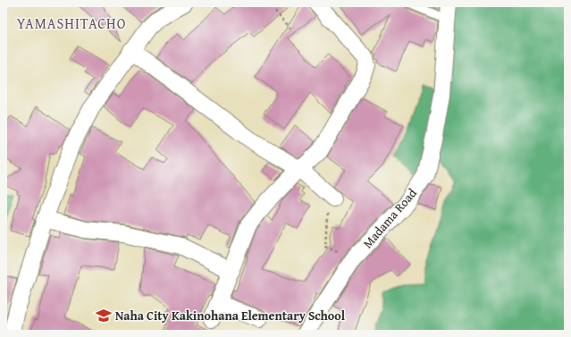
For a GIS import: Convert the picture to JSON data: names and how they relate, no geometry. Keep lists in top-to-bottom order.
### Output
{
  "streets": {
    "street": ["Madama Road"]
  },
  "districts": ["YAMASHITACHO"],
  "places": {
    "school or university": ["Naha City Kakinohana Elementary School"]
  }
}
